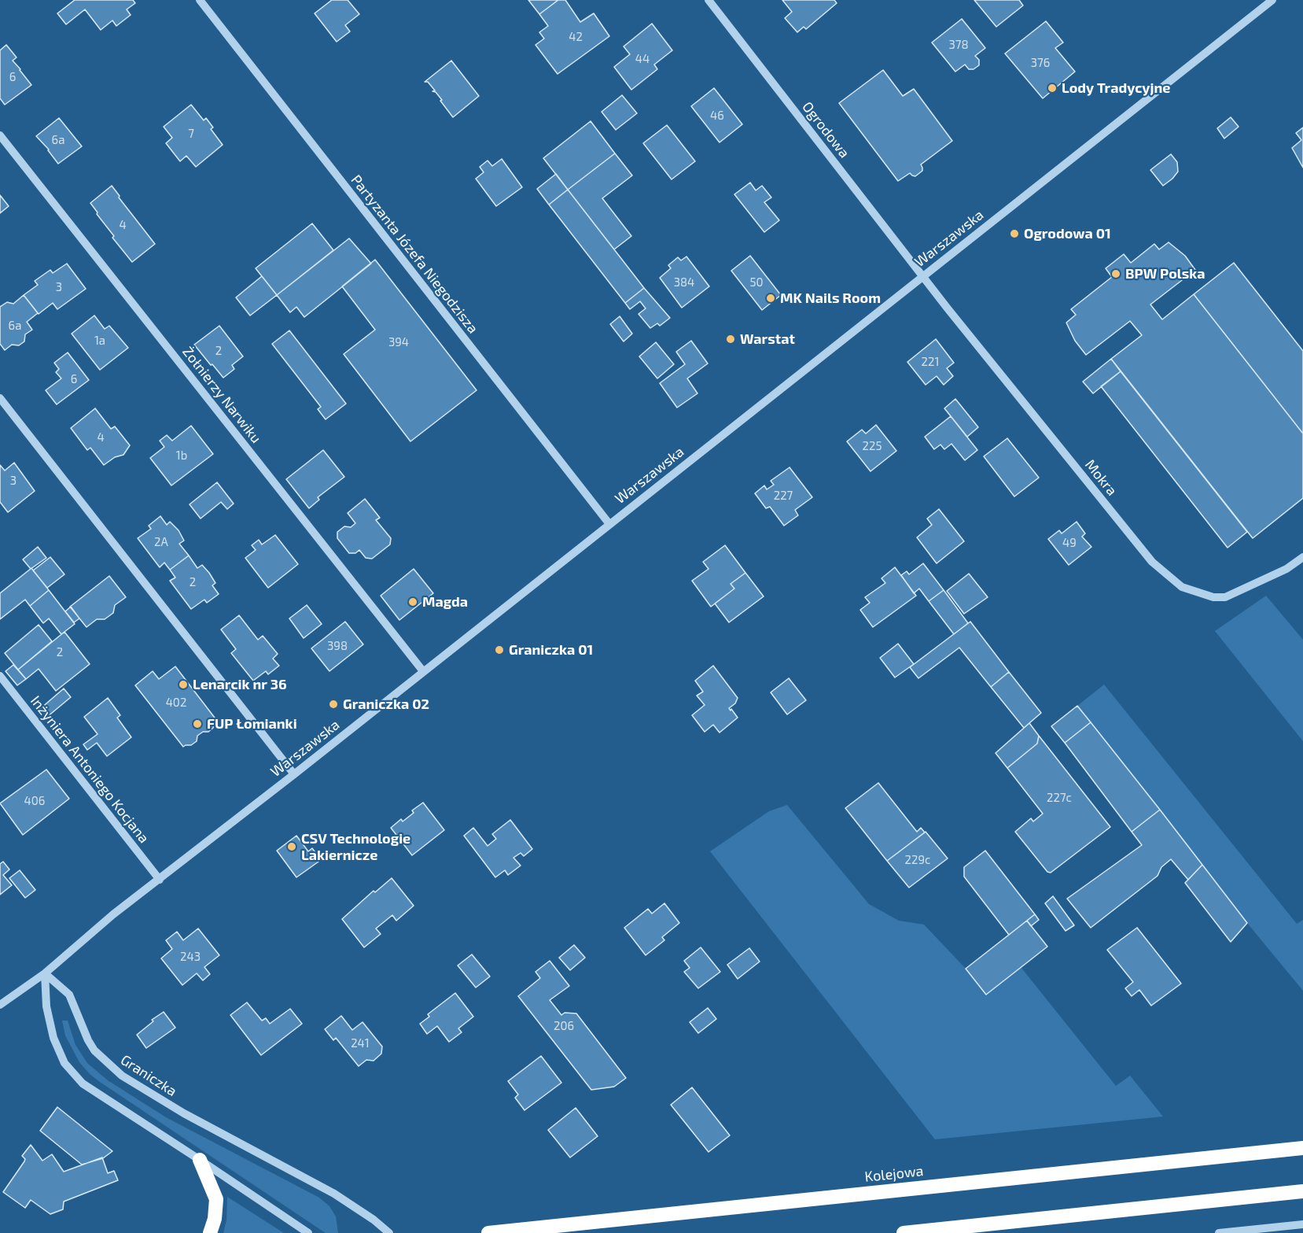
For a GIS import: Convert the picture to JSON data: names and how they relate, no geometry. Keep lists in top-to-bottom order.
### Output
{
  "streets": {
    "highway": ["Kolejowa"],
    "street": [
      "Ogrodowa",
      "Warszawska",
      "Partyzanta Józefa Niegodzisza",
      "Żołnierzy Narwiku",
      "Mokra",
      "Inżyniera Antoniego Kocjana",
      "Graniczka"
    ]
  },
  "crossings": [
    ["Ogrodowa", "Warszawska"],
    ["Ogrodowa", "Mokra"],
    ["Warszawska", "Partyzanta Józefa Niegodzisza"],
    ["Warszawska", "Żołnierzy Narwiku"],
    ["Warszawska", "Mokra"],
    ["Warszawska", "Inżyniera Antoniego Kocjana"],
    ["Warszawska", "Graniczka"]
  ],
  "places": [
    "Lody Tradycyjne",
    "Ogrodowa 01",
    "BPW Polska",
    "MK Nails Room",
    "Warstat",
    "Magda",
    "Graniczka 01",
    "Lenarcik nr 36",
    "Graniczka 02",
    "FUP Łomianki",
    "CSV Technologie Lakiernicze"
  ],
  "house_numbers": [
    "42",
    "378",
    "44",
    "376",
    "6",
    "46",
    "7",
    "6a",
    "4",
    "384",
    "50",
    "3",
    "6a",
    "1a",
    "394",
    "2",
    "221",
    "6",
    "4",
    "225",
    "1b",
    "3",
    "227",
    "2A",
    "49",
    "2",
    "398",
    "2",
    "402",
    "227c",
    "406",
    "229c",
    "243",
    "206",
    "241"
  ]
}
